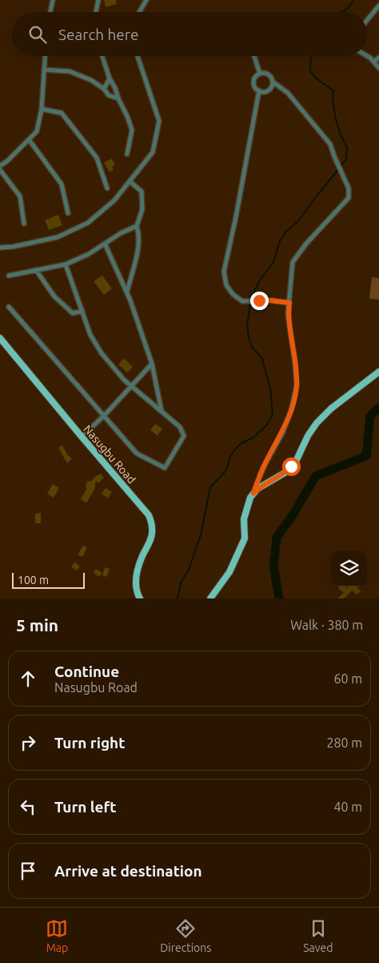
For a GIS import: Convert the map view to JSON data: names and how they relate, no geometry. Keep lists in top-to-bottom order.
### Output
{
  "streets": {
    "main road": ["Nasugbu Road"]
  },
  "scale_bar": "100 m",
  "page": {
    "search": "Search here",
    "scale": "100 m",
    "heading": ["5 min", "Walk · 380 m"],
    "list": [
      ["Continue", "Nasugbu Road", "60 m"],
      ["Turn right", "280 m"],
      ["Turn left", "40 m"],
      "Arrive at destination"
    ],
    "nav": ["Map", "Directions", "Saved"]
  }
}
